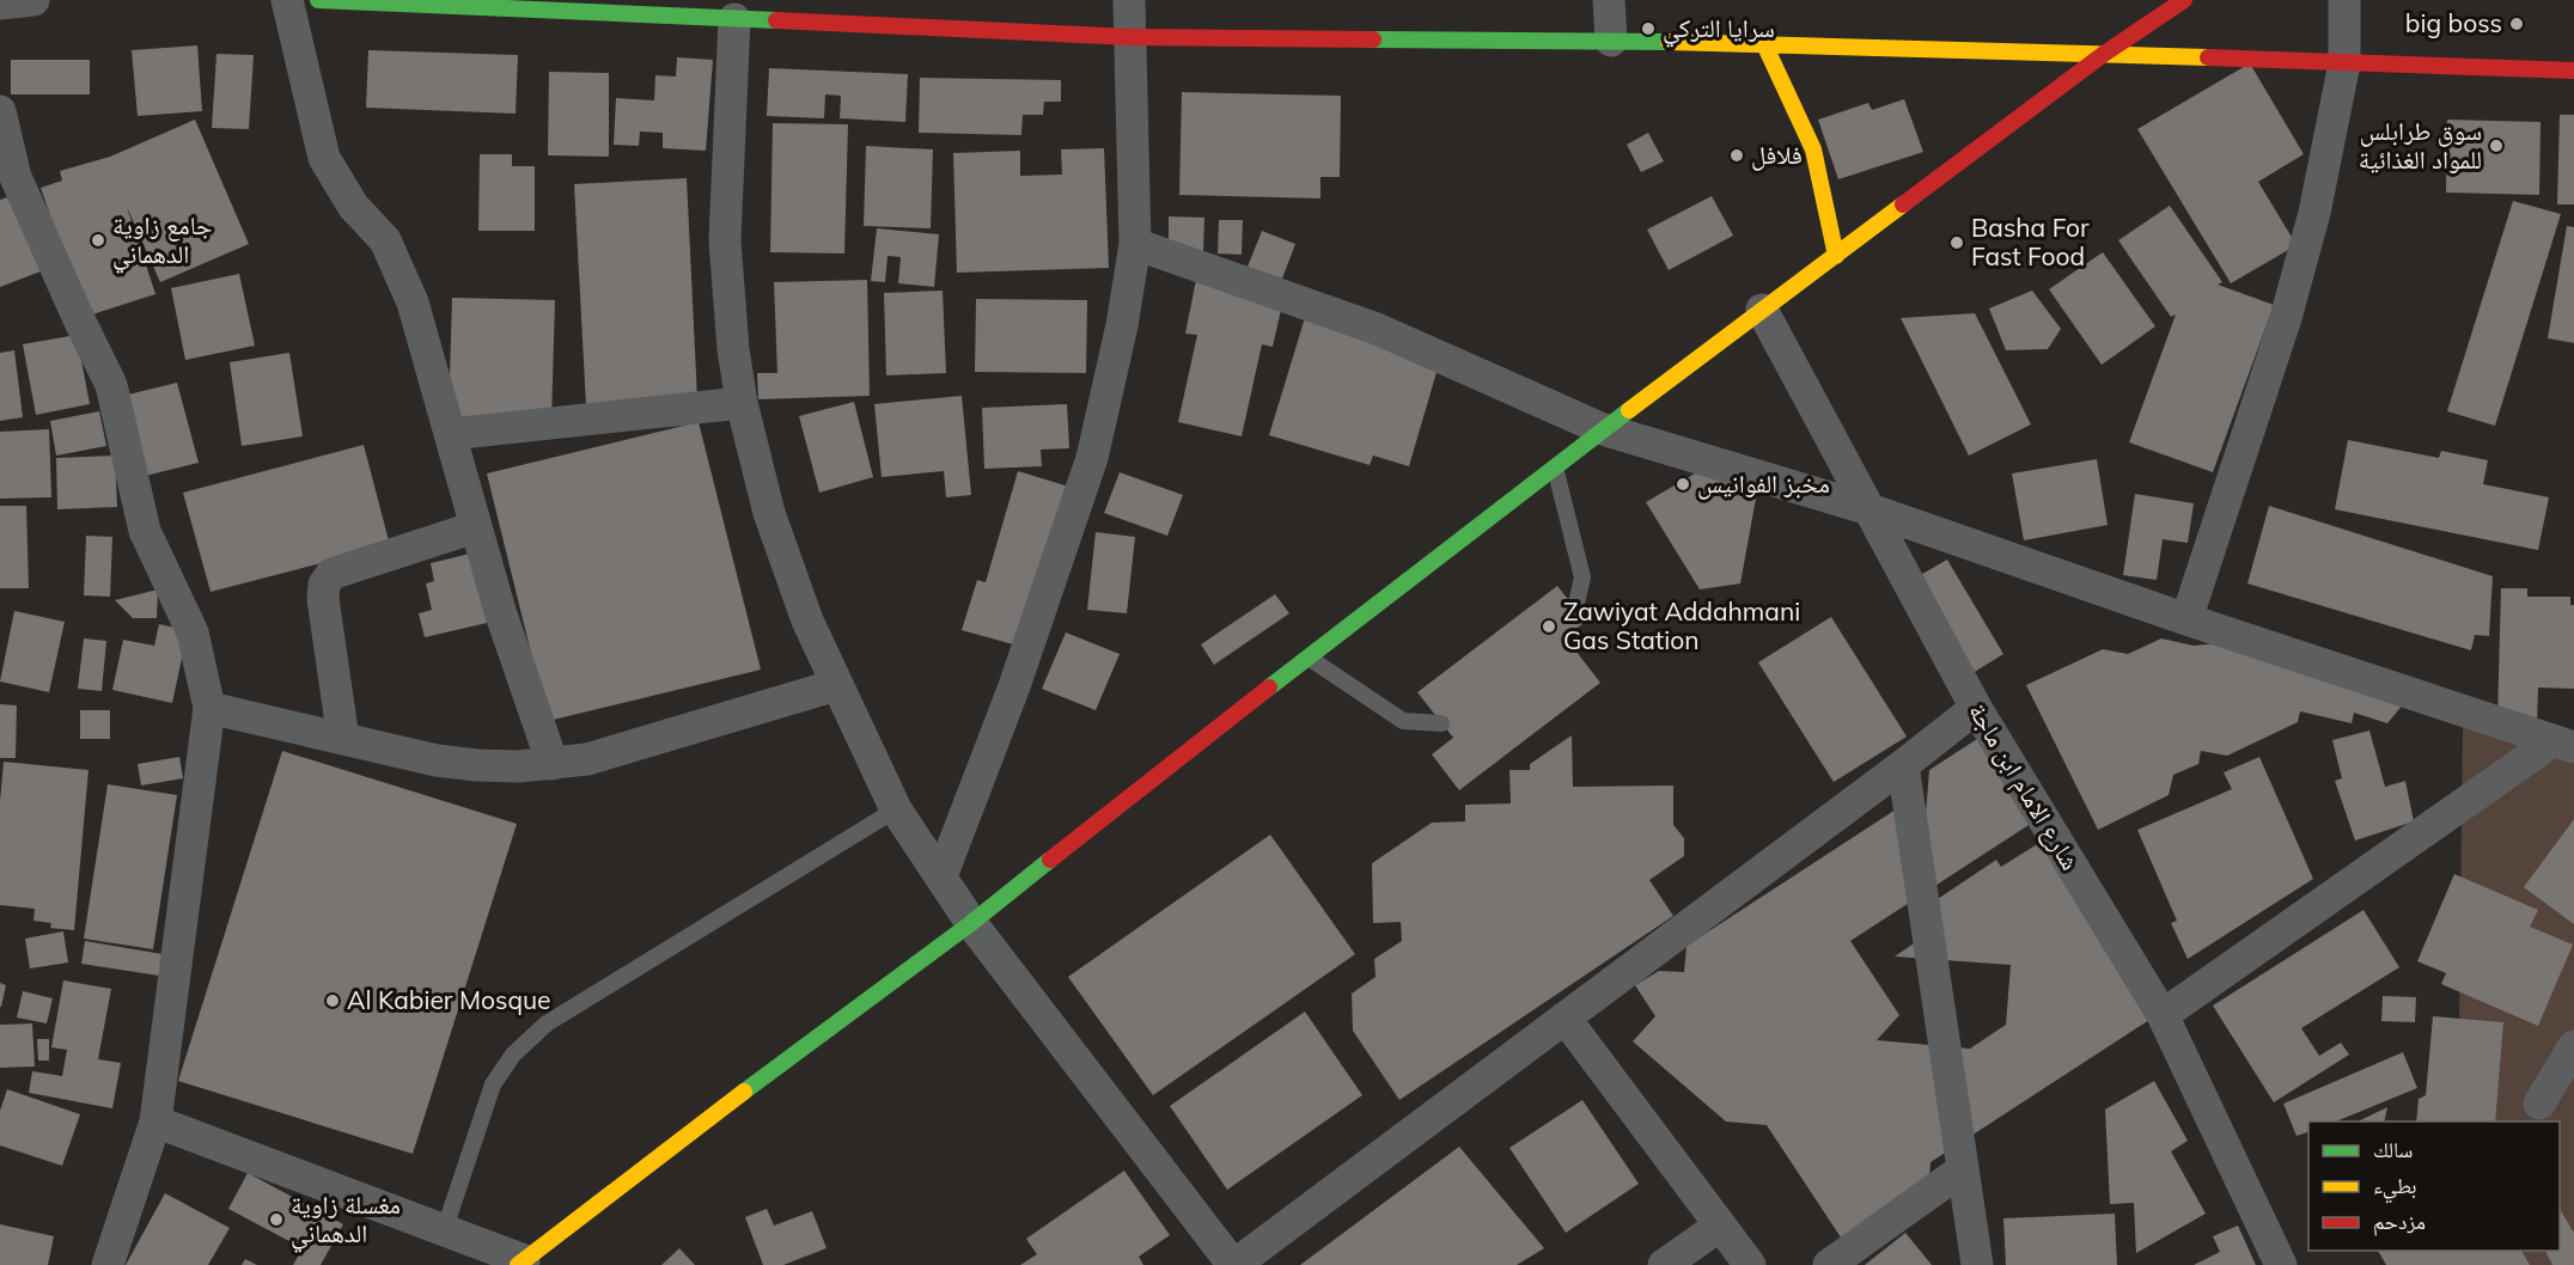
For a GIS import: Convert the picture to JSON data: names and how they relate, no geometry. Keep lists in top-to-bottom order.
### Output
{
  "streets": {
    "street": ["شارع الامام ابن ماجة"]
  },
  "places": [
    "big boss",
    "سرايا التركي",
    "سوق طرابلس للمواد الغذائية",
    "فلافل",
    "جامع زاوية الدهماني",
    "Basha For Fast Food",
    "مخبز الفوانيس",
    "Zawiyat Addahmani Gas Station",
    "Al Kabier Mosque",
    "مغسلة زاوية الدهماني"
  ],
  "legend": ["سالك", "بطيء", "مزدحم"]
}
